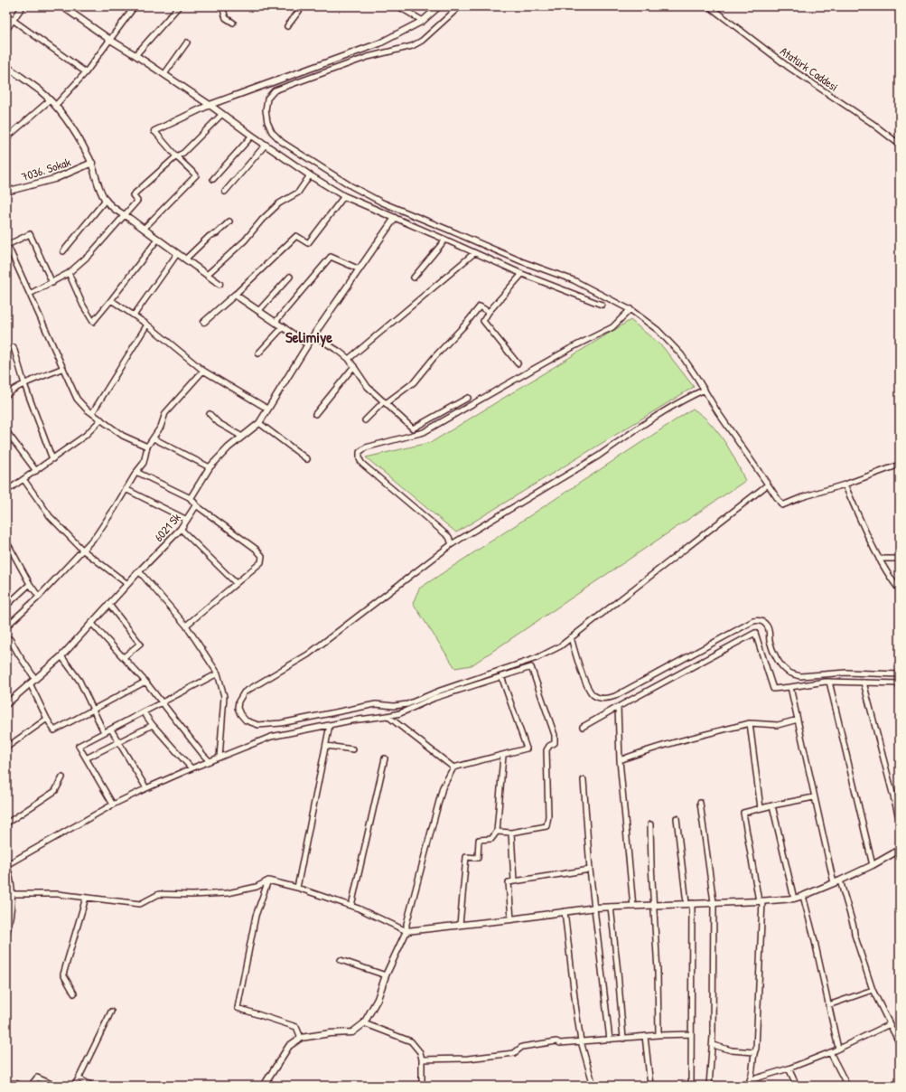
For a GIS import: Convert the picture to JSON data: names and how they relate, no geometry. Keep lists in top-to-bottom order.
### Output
{
  "streets": {
    "street": ["Atatürk Caddesi", "7036. Sokak", "6021 Sk"]
  },
  "districts": ["Selimiye"]
}
